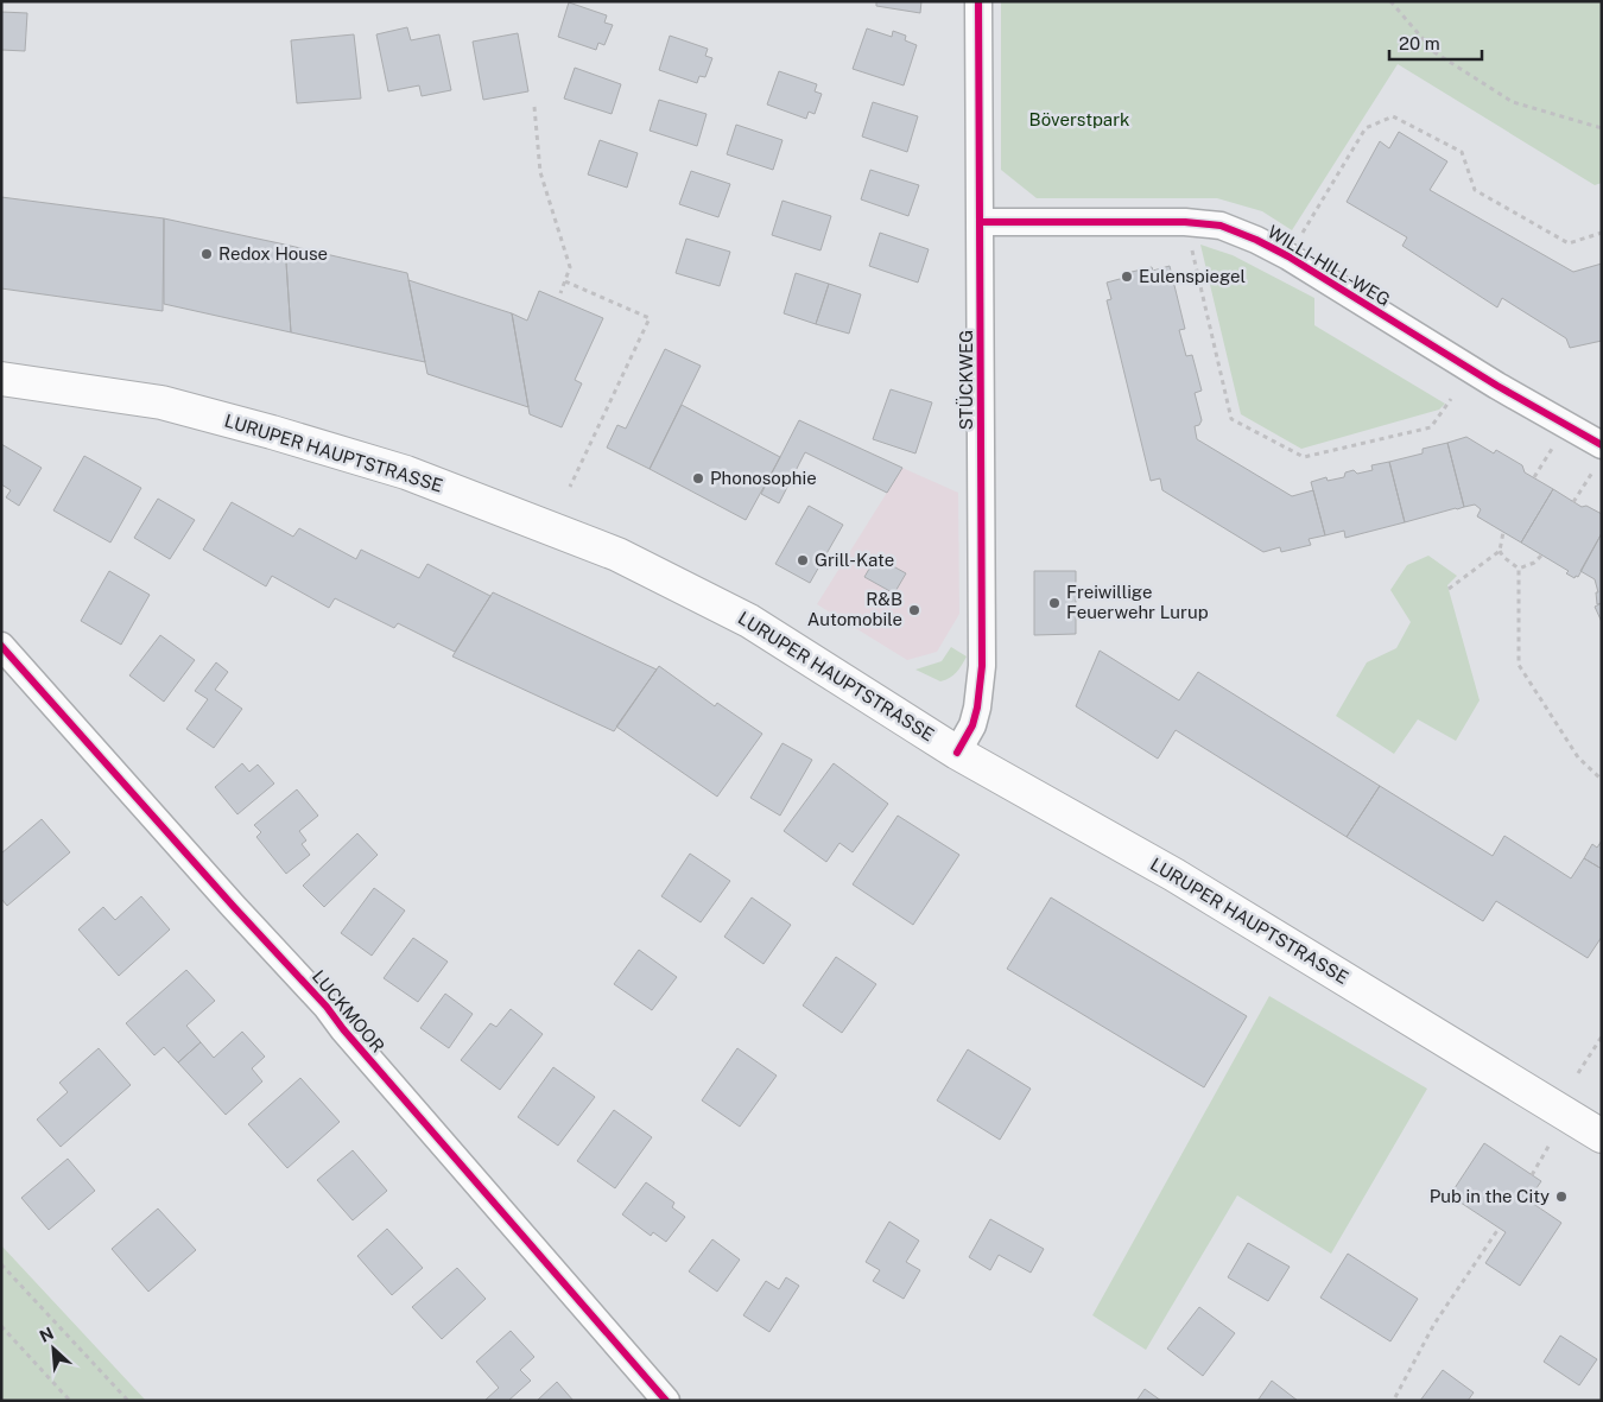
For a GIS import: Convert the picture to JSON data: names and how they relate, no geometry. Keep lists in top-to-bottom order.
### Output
{
  "streets": {
    "main road": ["LURUPER HAUPTSTRASSE"],
    "street": ["WILLI-HILL-WEG", "STÜCKWEG", "LUCKMOOR"]
  },
  "crossings": [
    ["WILLI-HILL-WEG", "STÜCKWEG"],
    ["STÜCKWEG", "LURUPER HAUPTSTRASSE"]
  ],
  "parks": ["Böverstpark"],
  "places": [
    "Redox House",
    "Eulenspiegel",
    "Phonosophie",
    "Grill-Kate",
    "Freiwillige Feuerwehr Lurup",
    "R&B Automobile",
    "Pub in the City"
  ],
  "scale_bar": "20 m",
  "north": "top left"
}
